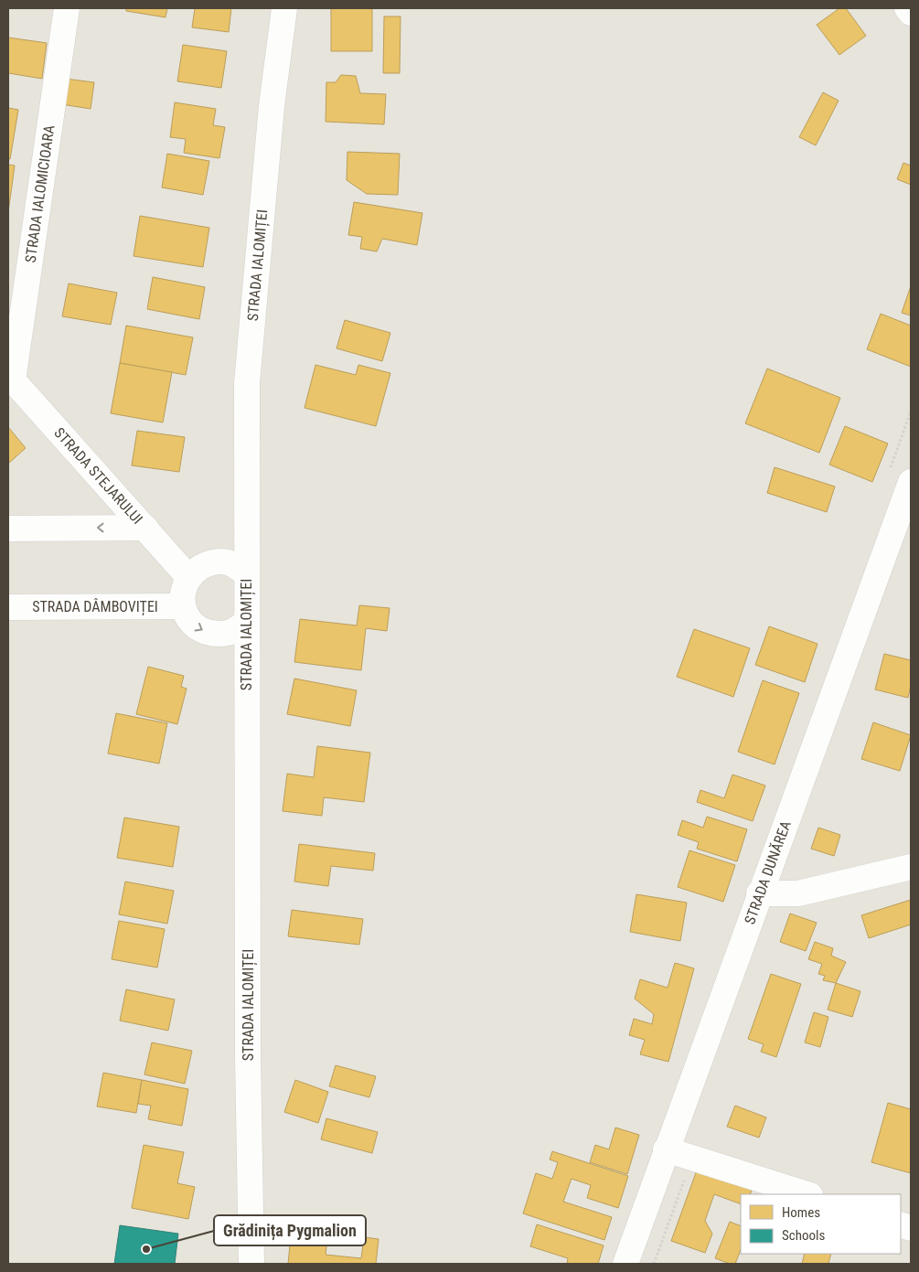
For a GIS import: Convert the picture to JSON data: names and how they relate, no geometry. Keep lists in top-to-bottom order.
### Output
{
  "streets": {
    "street": [
      "STRADA IALOMICIOARA",
      "STRADA IALOMIȚEI",
      "STRADA STEJARULUI",
      "STRADA DÂMBOVIȚEI",
      "STRADA DUNĂREA"
    ]
  },
  "crossings": [
    ["STRADA IALOMICIOARA", "STRADA STEJARULUI"],
    ["STRADA IALOMIȚEI", "STRADA STEJARULUI"],
    ["STRADA IALOMIȚEI", "STRADA DÂMBOVIȚEI"],
    ["STRADA STEJARULUI", "STRADA DÂMBOVIȚEI"]
  ],
  "places": ["Grădinița Pygmalion"],
  "legend": ["Homes", "Schools"]
}
